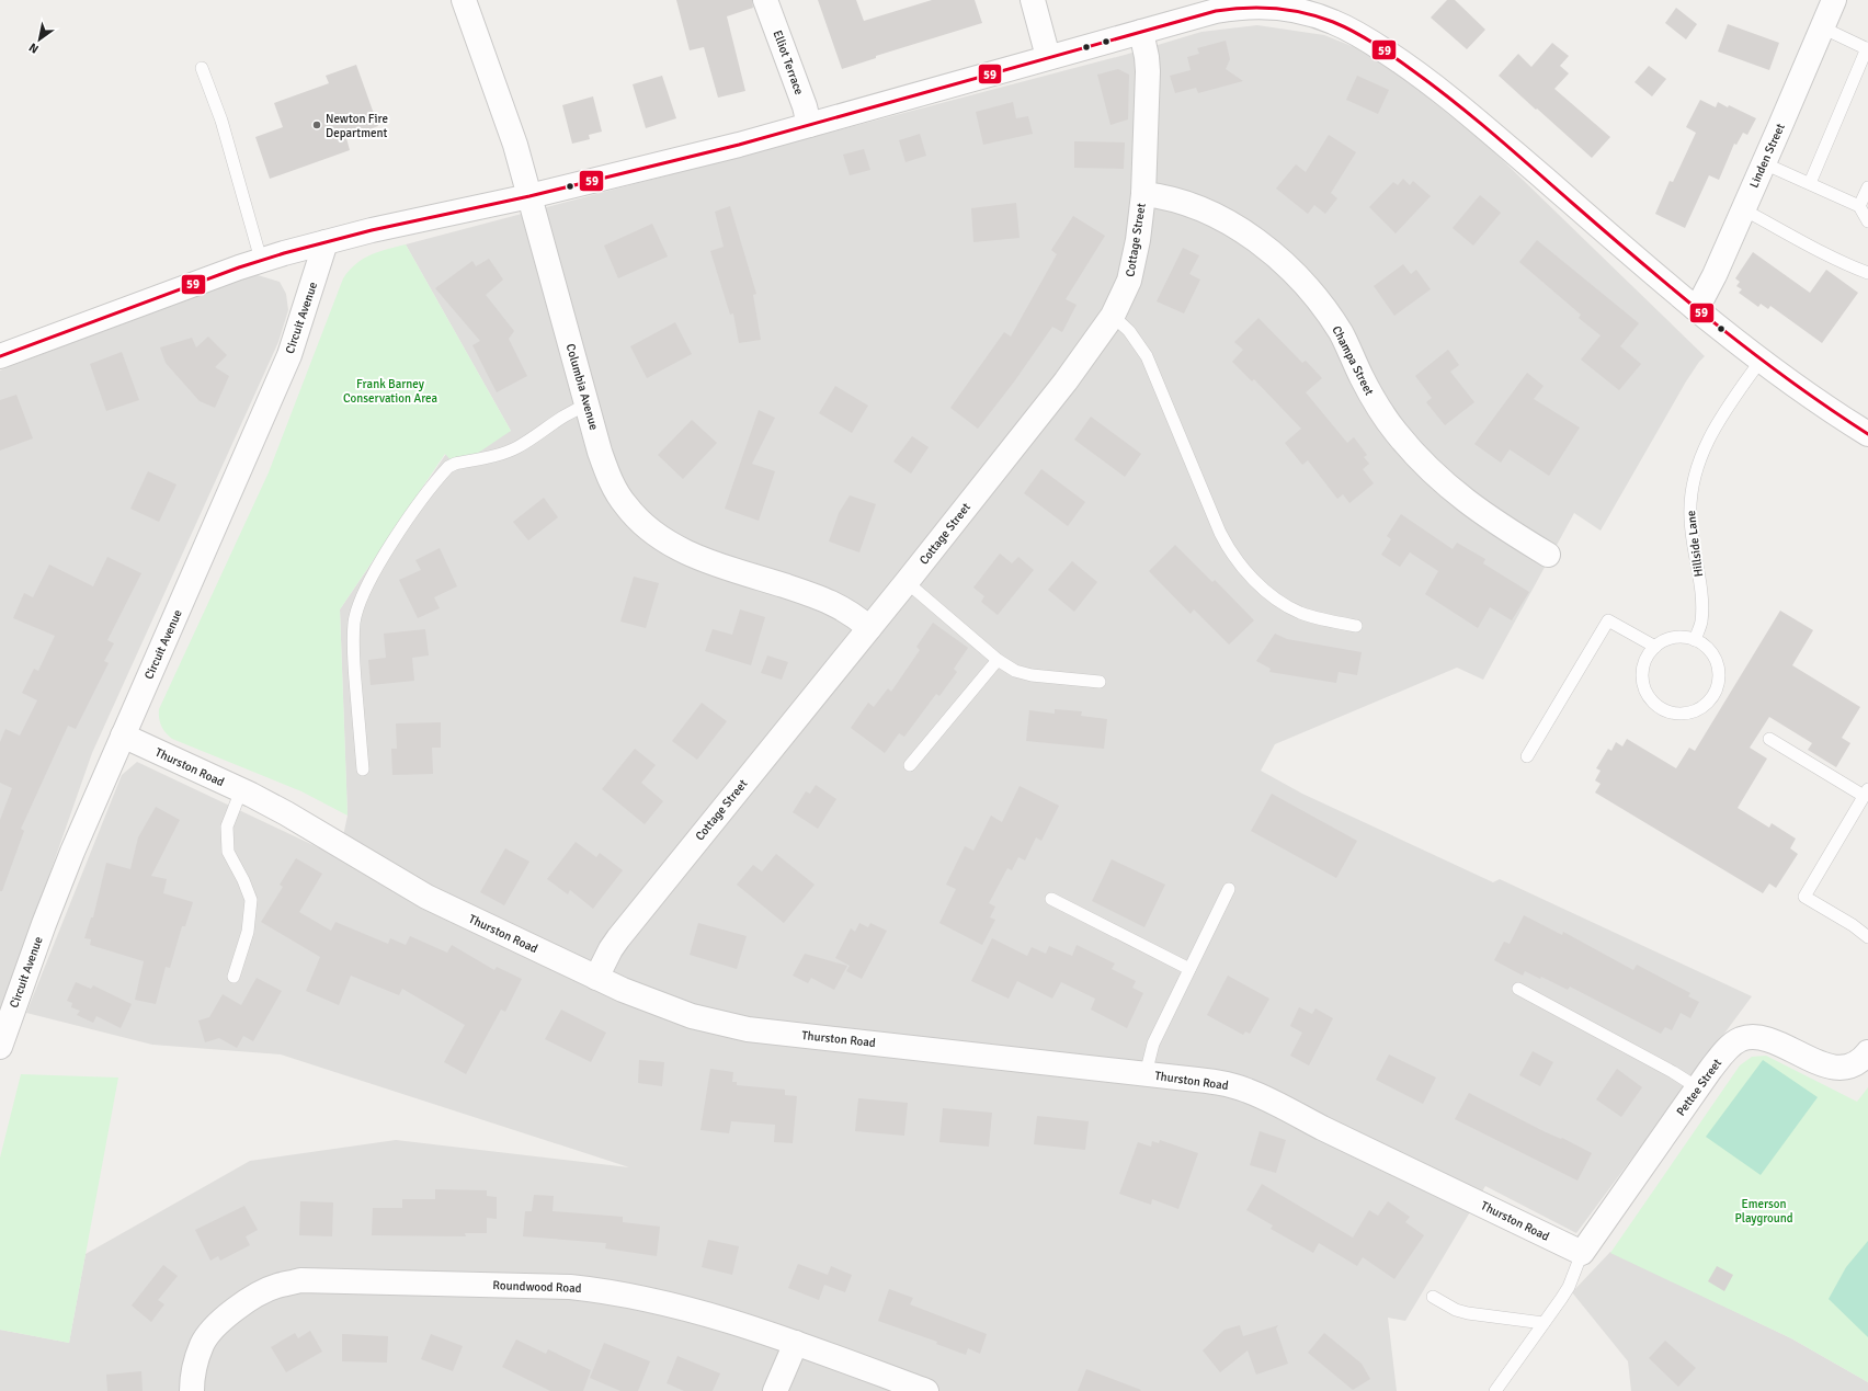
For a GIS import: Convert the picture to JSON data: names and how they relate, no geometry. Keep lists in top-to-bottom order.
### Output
{
  "streets": {
    "street": [
      "Elliot Terrace",
      "Linden Street",
      "Cottage Street",
      "Circuit Avenue",
      "Champa Street",
      "Columbia Avenue",
      "Thurston Road",
      "Pettee Street",
      "Roundwood Road"
    ],
    "lane": ["Hillside Lane"]
  },
  "crossings": [
    ["Cottage Street", "Champa Street"],
    ["Cottage Street", "Columbia Avenue"],
    ["Cottage Street", "Thurston Road"],
    ["Circuit Avenue", "Thurston Road"],
    ["Thurston Road", "Pettee Street"]
  ],
  "parks": ["Frank Barney Conservation Area", "Emerson Playground"],
  "places": ["Newton Fire Department"],
  "lines": ["transit line 59"],
  "north": "bottom left"
}
